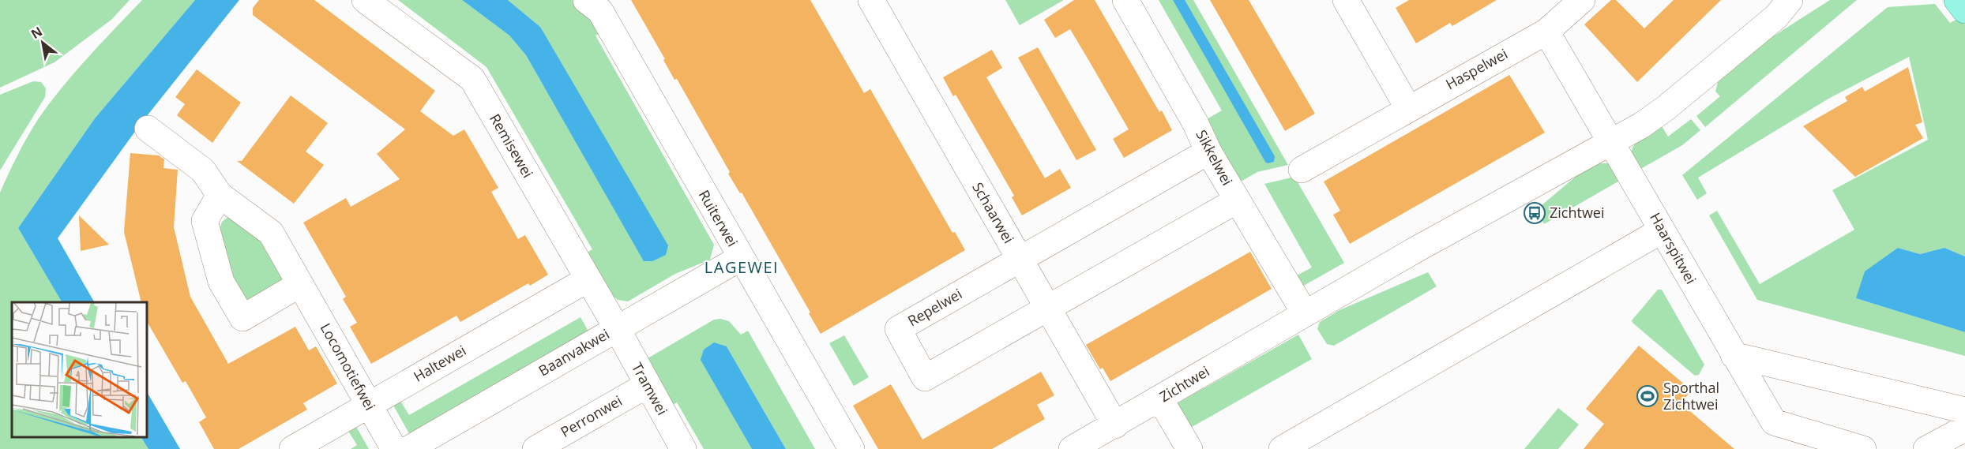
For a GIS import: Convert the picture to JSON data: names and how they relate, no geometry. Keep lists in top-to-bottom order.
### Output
{
  "streets": {
    "street": [
      "Haspelwei",
      "Remisewei",
      "Sikkelwei",
      "Schaarwei",
      "Ruiterwei",
      "Haarspitwei",
      "Repelwei",
      "Baanvakwei",
      "Haltewei",
      "Locomotiefwei",
      "Zichtwei",
      "Tramwei",
      "Perronwei"
    ]
  },
  "crossings": [
    ["Remisewei", "Baanvakwei"],
    ["Remisewei", "Haltewei"],
    ["Remisewei", "Tramwei"],
    ["Sikkelwei", "Repelwei"],
    ["Sikkelwei", "Zichtwei"],
    ["Schaarwei", "Repelwei"],
    ["Schaarwei", "Zichtwei"],
    ["Ruiterwei", "Baanvakwei"],
    ["Haarspitwei", "Zichtwei"],
    ["Baanvakwei", "Tramwei"],
    ["Haltewei", "Locomotiefwei"],
    ["Tramwei", "Perronwei"]
  ],
  "districts": ["LAGEWEI"],
  "places": {
    "bus stop": ["Zichtwei"],
    "sports": ["Sporthal Zichtwei"]
  },
  "north": "top left"
}
